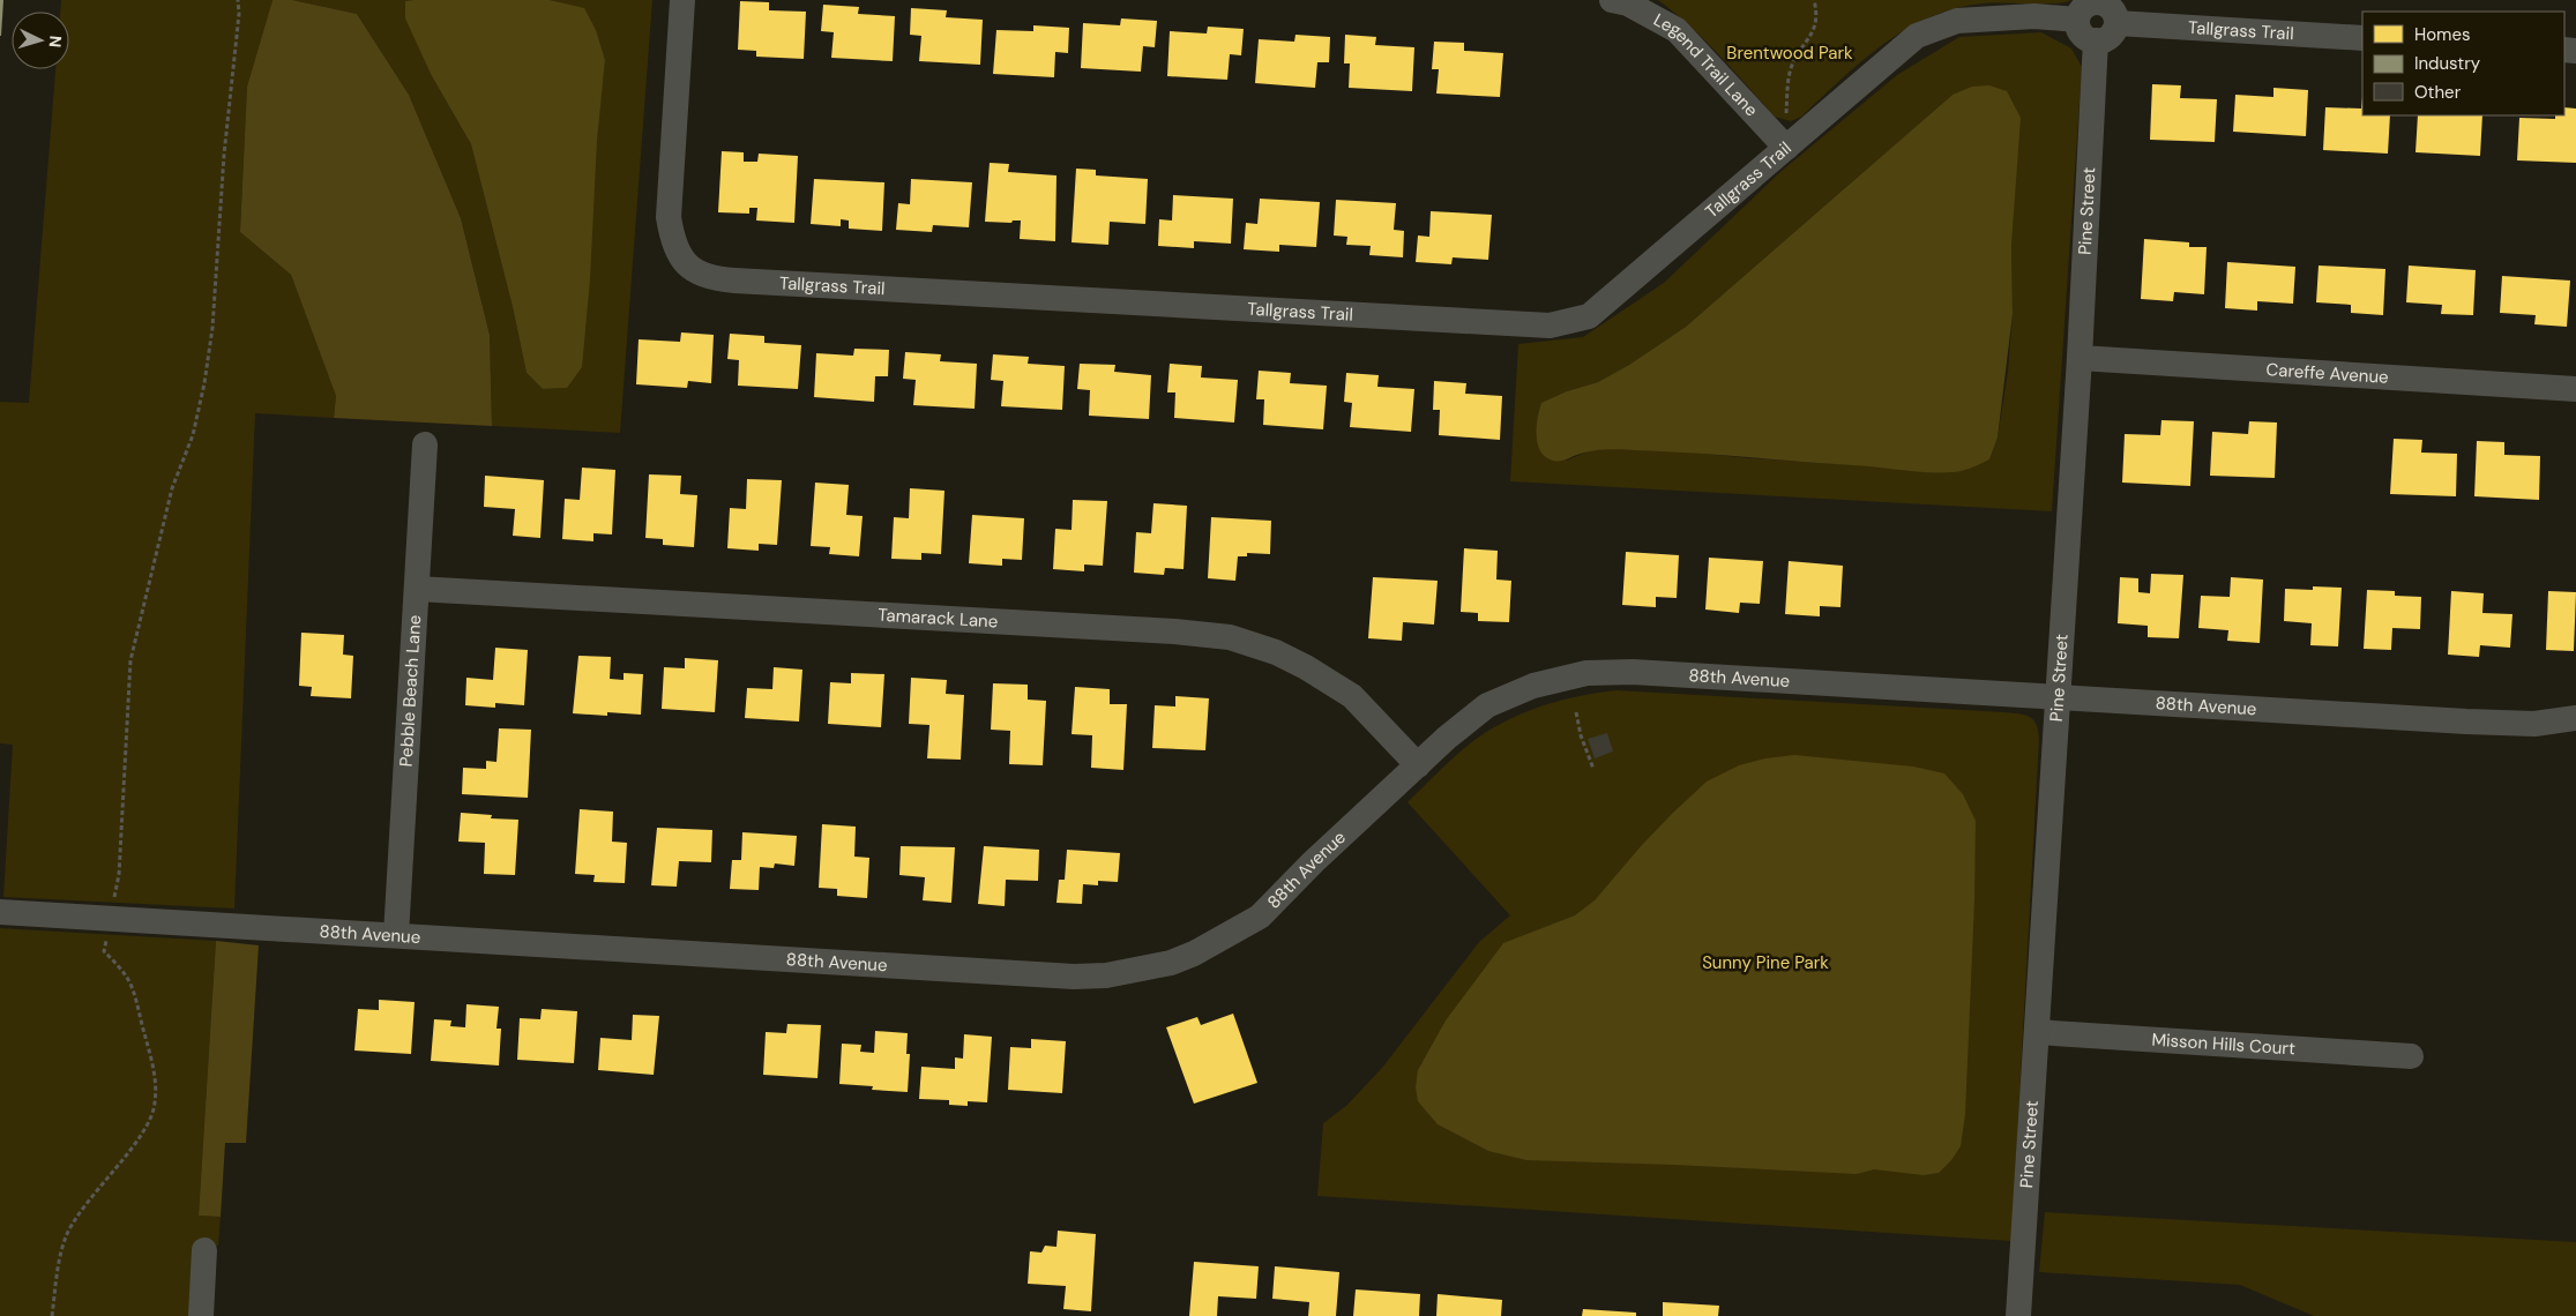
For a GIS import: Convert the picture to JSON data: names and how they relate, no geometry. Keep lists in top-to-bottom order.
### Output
{
  "streets": {
    "street": [
      "Tallgrass Trail",
      "Legend Trail Lane",
      "Pine Street",
      "Careffe Avenue",
      "Tamarack Lane",
      "88th Avenue",
      "Pebble Beach Lane",
      "Misson Hills Court"
    ]
  },
  "crossings": [
    ["Tallgrass Trail", "Legend Trail Lane"],
    ["Tallgrass Trail", "Pine Street"],
    ["Pine Street", "Careffe Avenue"],
    ["Pine Street", "88th Avenue"],
    ["Pine Street", "Misson Hills Court"],
    ["Tamarack Lane", "88th Avenue"],
    ["Tamarack Lane", "Pebble Beach Lane"],
    ["88th Avenue", "Pebble Beach Lane"]
  ],
  "parks": ["Brentwood Park", "Sunny Pine Park"],
  "legend": ["Homes", "Industry", "Other"],
  "north": "right"
}
